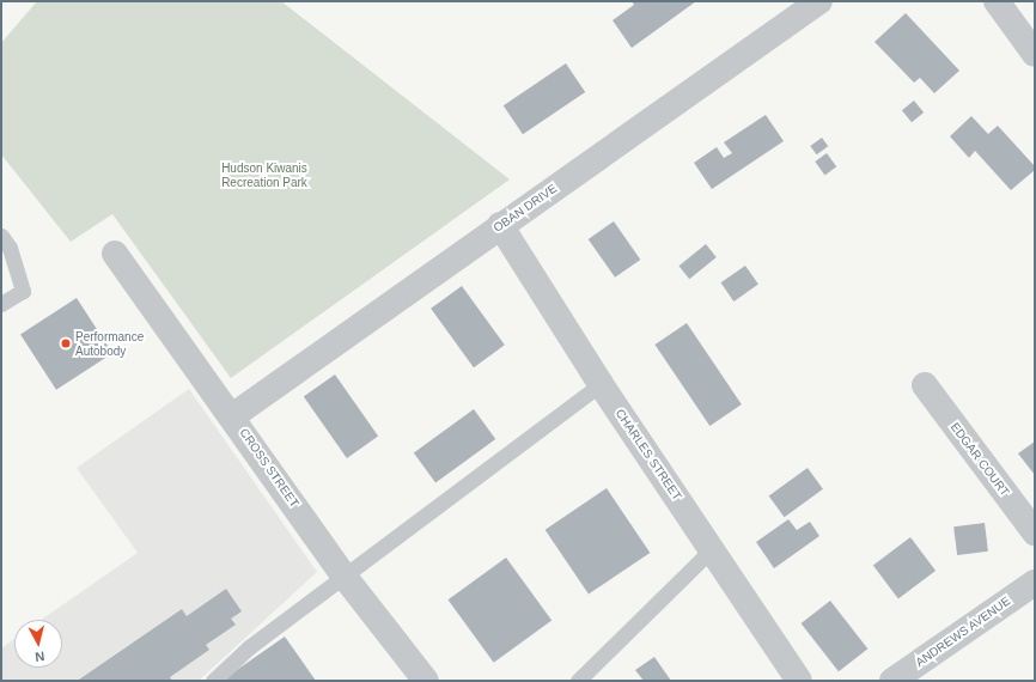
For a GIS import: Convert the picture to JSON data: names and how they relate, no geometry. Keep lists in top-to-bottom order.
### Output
{
  "streets": {
    "street": [
      "OBAN DRIVE",
      "CHARLES STREET",
      "EDGAR COURT",
      "CROSS STREET",
      "ANDREWS AVENUE"
    ]
  },
  "crossings": [
    ["OBAN DRIVE", "CHARLES STREET"],
    ["OBAN DRIVE", "CROSS STREET"]
  ],
  "parks": ["Hudson Kiwanis Recreation Park"],
  "places": ["Performance Autobody"],
  "north": "bottom"
}
